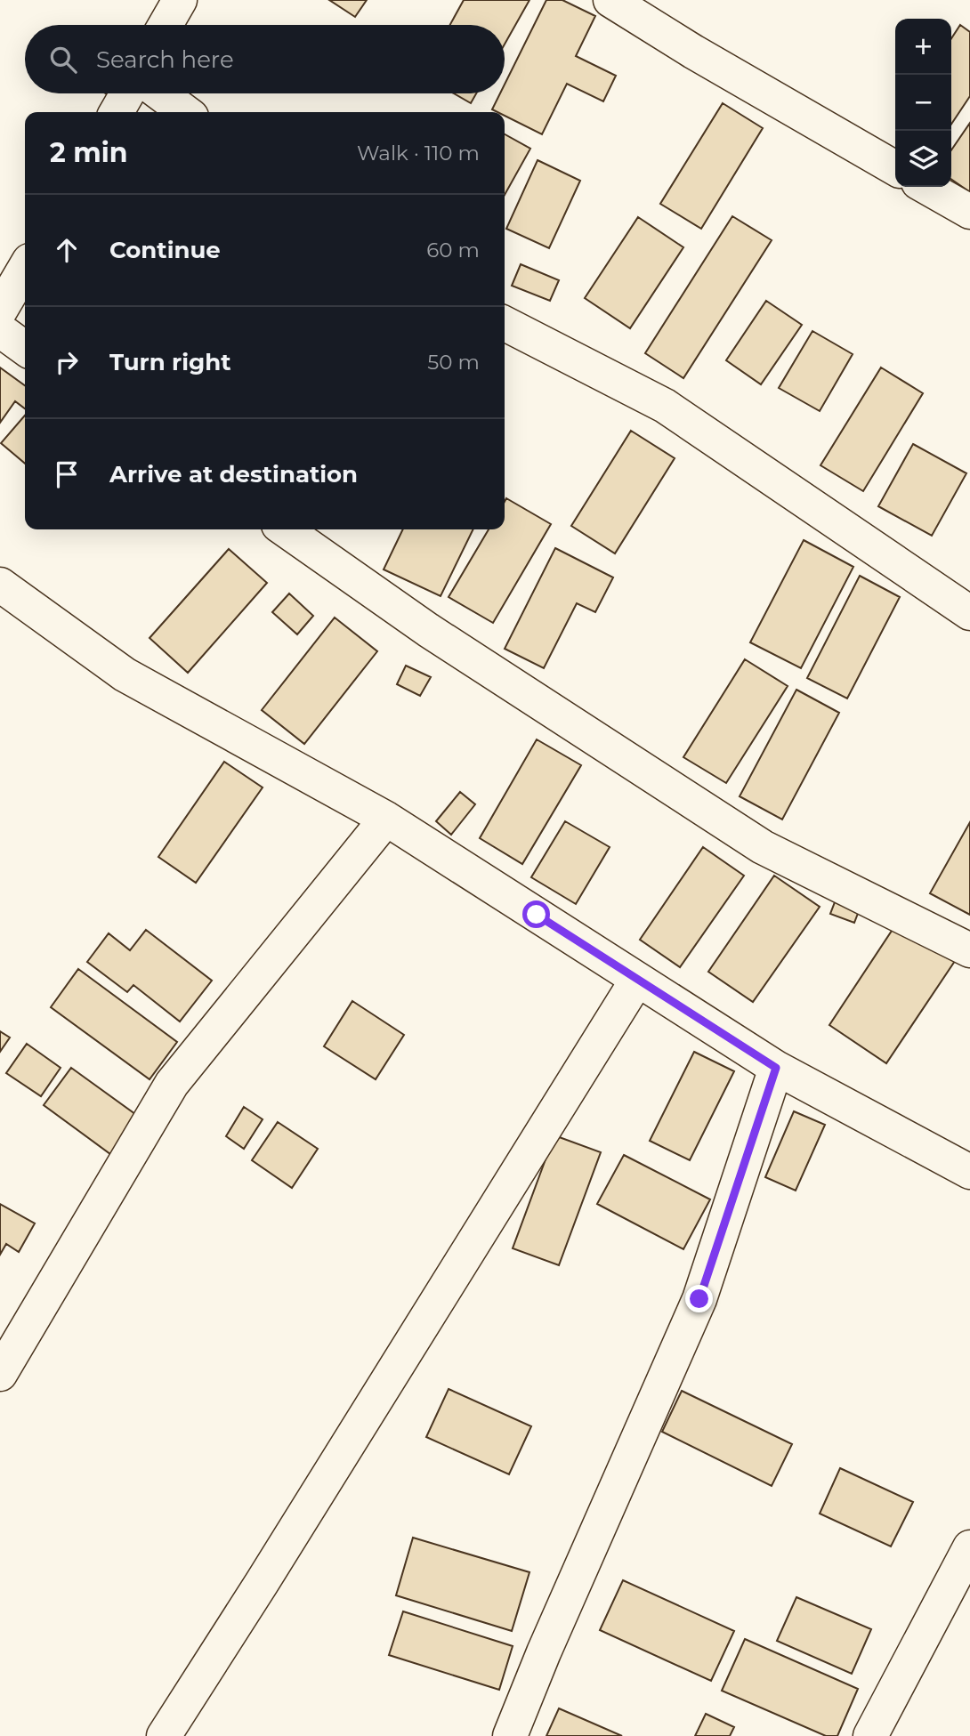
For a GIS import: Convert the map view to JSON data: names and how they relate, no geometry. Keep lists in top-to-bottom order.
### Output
{
  "page": {
    "map_buttons": ["+", "−"],
    "search": "Search here",
    "heading": ["2 min", "Walk · 110 m"],
    "list": [
      ["Continue", "60 m"],
      ["Turn right", "50 m"],
      "Arrive at destination"
    ]
  }
}
